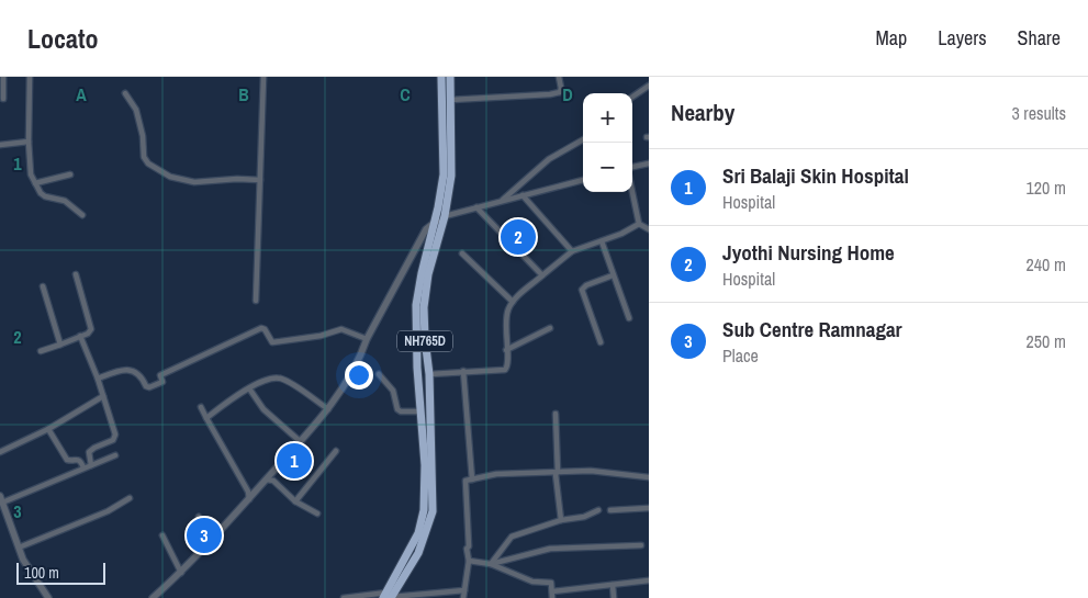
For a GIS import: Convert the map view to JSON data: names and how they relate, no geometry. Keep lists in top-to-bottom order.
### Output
{
  "streets": {
    "highway": ["NH765D"]
  },
  "scale_bar": "100 m",
  "page": {
    "header": "Locato",
    "nav": ["Map", "Layers", "Share"],
    "heading": ["Nearby", "3 results"],
    "map_buttons": ["+", "−"],
    "list": [
      {
        "mark": "1",
        "name": "Sri Balaji Skin Hospital",
        "note": "Hospital",
        "value": "120 m"
      },
      {
        "mark": "2",
        "name": "Jyothi Nursing Home",
        "note": "Hospital",
        "value": "240 m"
      },
      {
        "mark": "3",
        "name": "Sub Centre Ramnagar",
        "note": "Place",
        "value": "250 m"
      }
    ],
    "pins": ["2", "1", "3"],
    "scale": "100 m"
  },
  "grid": {
    "columns": [
      "A",
      "B",
      "C",
      "D"
    ],
    "rows": ["1", "2", "3"]
  }
}
